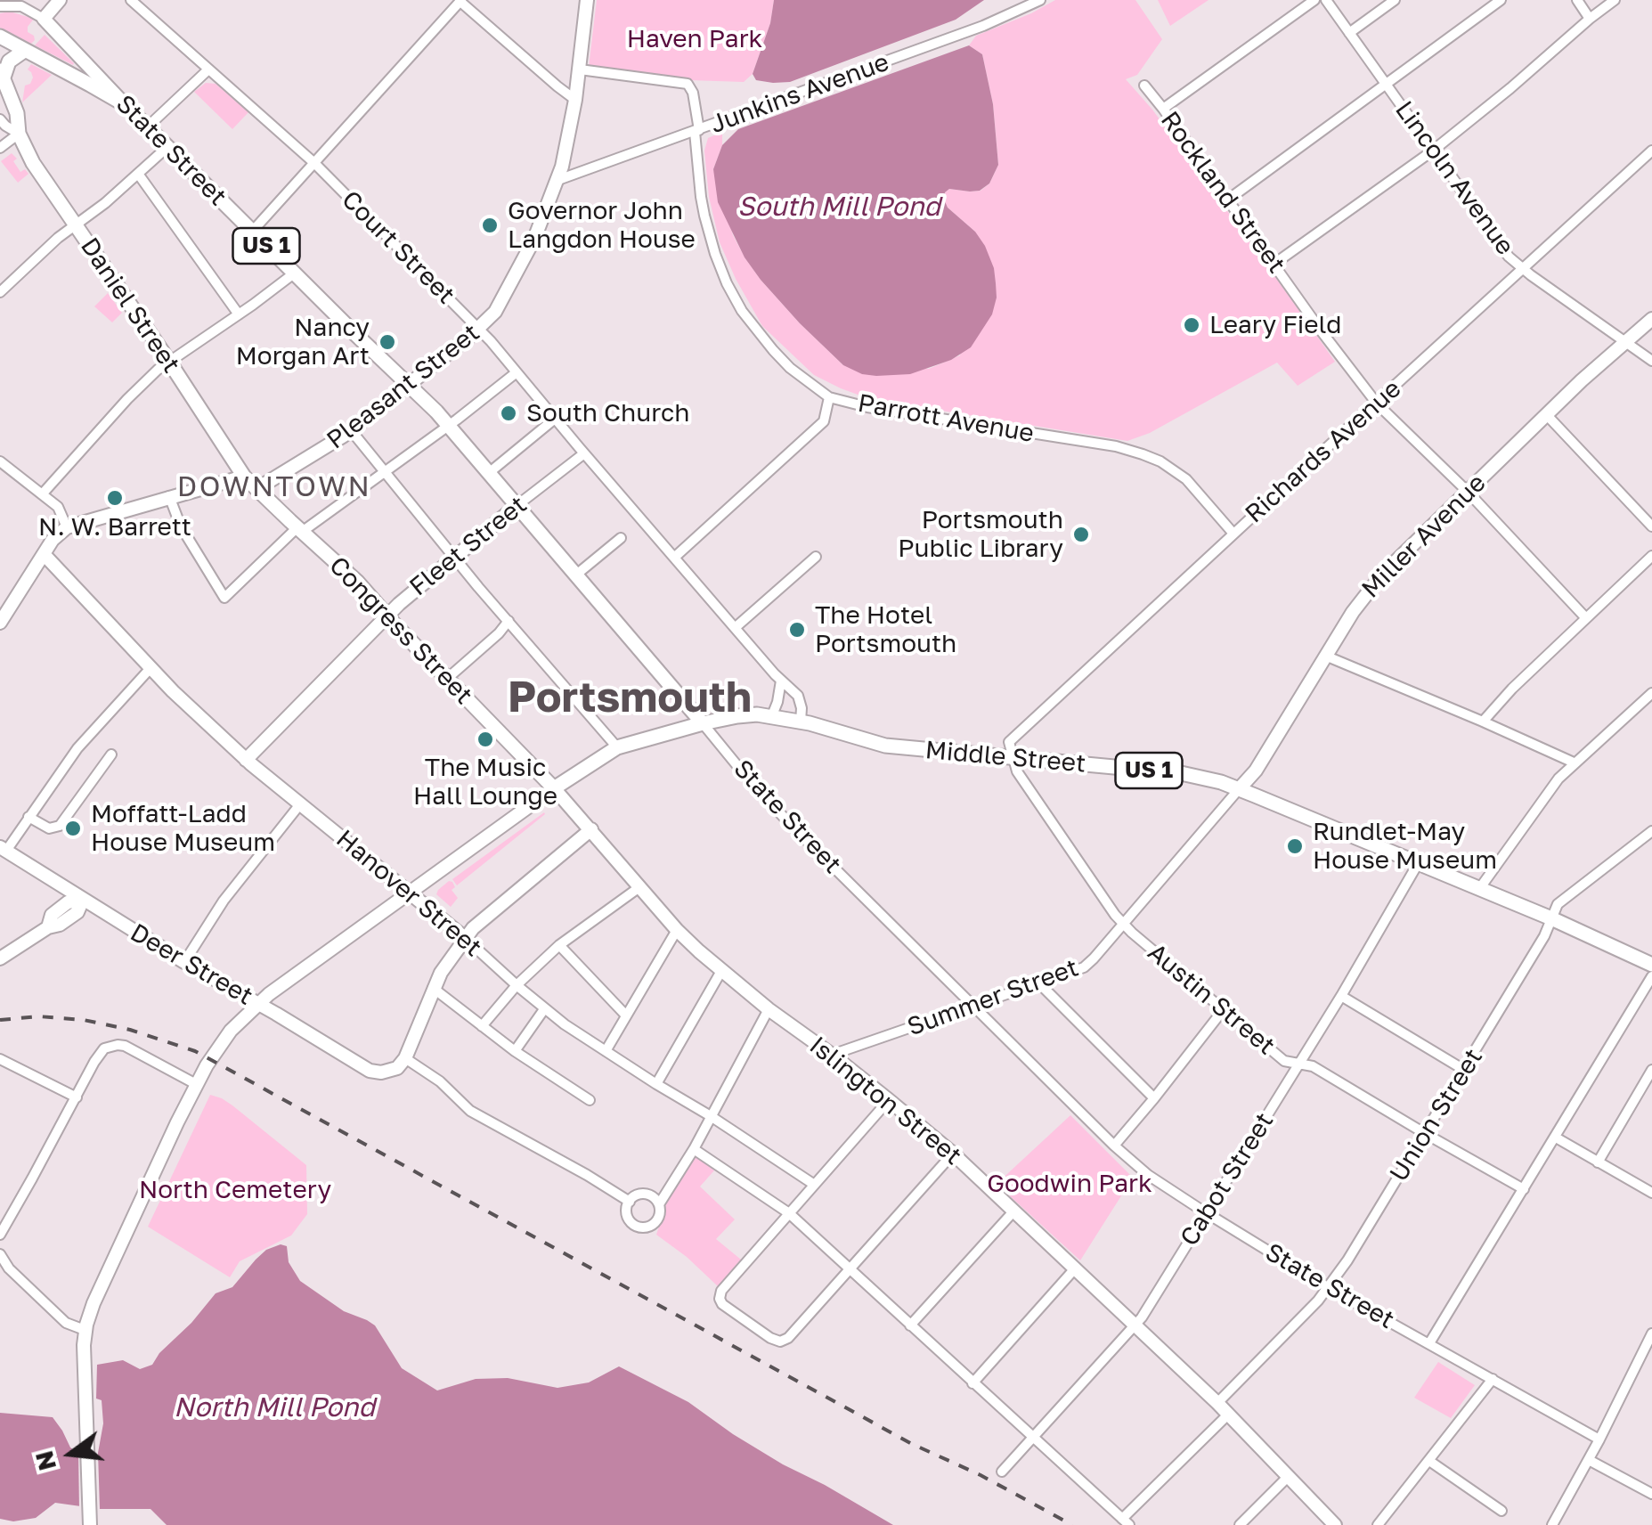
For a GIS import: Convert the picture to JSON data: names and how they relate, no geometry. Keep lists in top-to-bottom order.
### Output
{
  "streets": {
    "main road": [
      "State Street",
      "US 1",
      "Daniel Street",
      "Congress Street",
      "Middle Street"
    ],
    "street": [
      "Junkins Avenue",
      "Lincoln Avenue",
      "Rockland Street",
      "Court Street",
      "Pleasant Street",
      "Parrott Avenue",
      "Richards Avenue",
      "Miller Avenue",
      "Fleet Street",
      "Hanover Street",
      "Deer Street",
      "Summer Street",
      "Austin Street",
      "Islington Street",
      "Union Street",
      "Cabot Street"
    ]
  },
  "crossings": [
    ["Junkins Avenue", "Pleasant Street"],
    ["Junkins Avenue", "Parrott Avenue"],
    ["State Street", "US 1"],
    ["State Street", "Pleasant Street"],
    ["State Street", "Fleet Street"],
    ["State Street", "Middle Street"],
    ["State Street", "Summer Street"],
    ["State Street", "Union Street"],
    ["State Street", "Cabot Street"],
    ["Lincoln Avenue", "Richards Avenue"],
    ["Lincoln Avenue", "Miller Avenue"],
    ["Rockland Street", "Richards Avenue"],
    ["Rockland Street", "Miller Avenue"],
    ["Court Street", "Pleasant Street"],
    ["Court Street", "Fleet Street"],
    ["Court Street", "Middle Street"],
    ["Daniel Street", "Congress Street"],
    ["Pleasant Street", "Parrott Avenue"],
    ["Pleasant Street", "Congress Street"],
    ["Parrott Avenue", "Richards Avenue"],
    ["Richards Avenue", "Middle Street"],
    ["Richards Avenue", "Austin Street"],
    ["Miller Avenue", "Middle Street"],
    ["Miller Avenue", "Summer Street"],
    ["Fleet Street", "Congress Street"],
    ["Fleet Street", "Hanover Street"],
    ["Congress Street", "Middle Street"],
    ["Congress Street", "Islington Street"],
    ["Middle Street", "Summer Street"],
    ["Middle Street", "Austin Street"],
    ["Middle Street", "Islington Street"],
    ["Middle Street", "Union Street"],
    ["Middle Street", "Cabot Street"],
    ["Summer Street", "Austin Street"],
    ["Summer Street", "Islington Street"],
    ["Austin Street", "Union Street"],
    ["Austin Street", "Cabot Street"],
    ["Islington Street", "Union Street"],
    ["Islington Street", "Cabot Street"]
  ],
  "districts": ["DOWNTOWN", "Portsmouth"],
  "water": ["South Mill Pond", "North Mill Pond"],
  "parks": ["Haven Park", "Goodwin Park", "North Cemetery"],
  "places": [
    "Governor John Langdon House",
    "Leary Field",
    "Nancy Morgan Art",
    "South Church",
    "N. W. Barrett",
    "Portsmouth Public Library",
    "The Hotel Portsmouth",
    "The Music Hall Lounge",
    "Moffatt-Ladd House Museum",
    "Rundlet-May House Museum"
  ],
  "north": "left"
}
